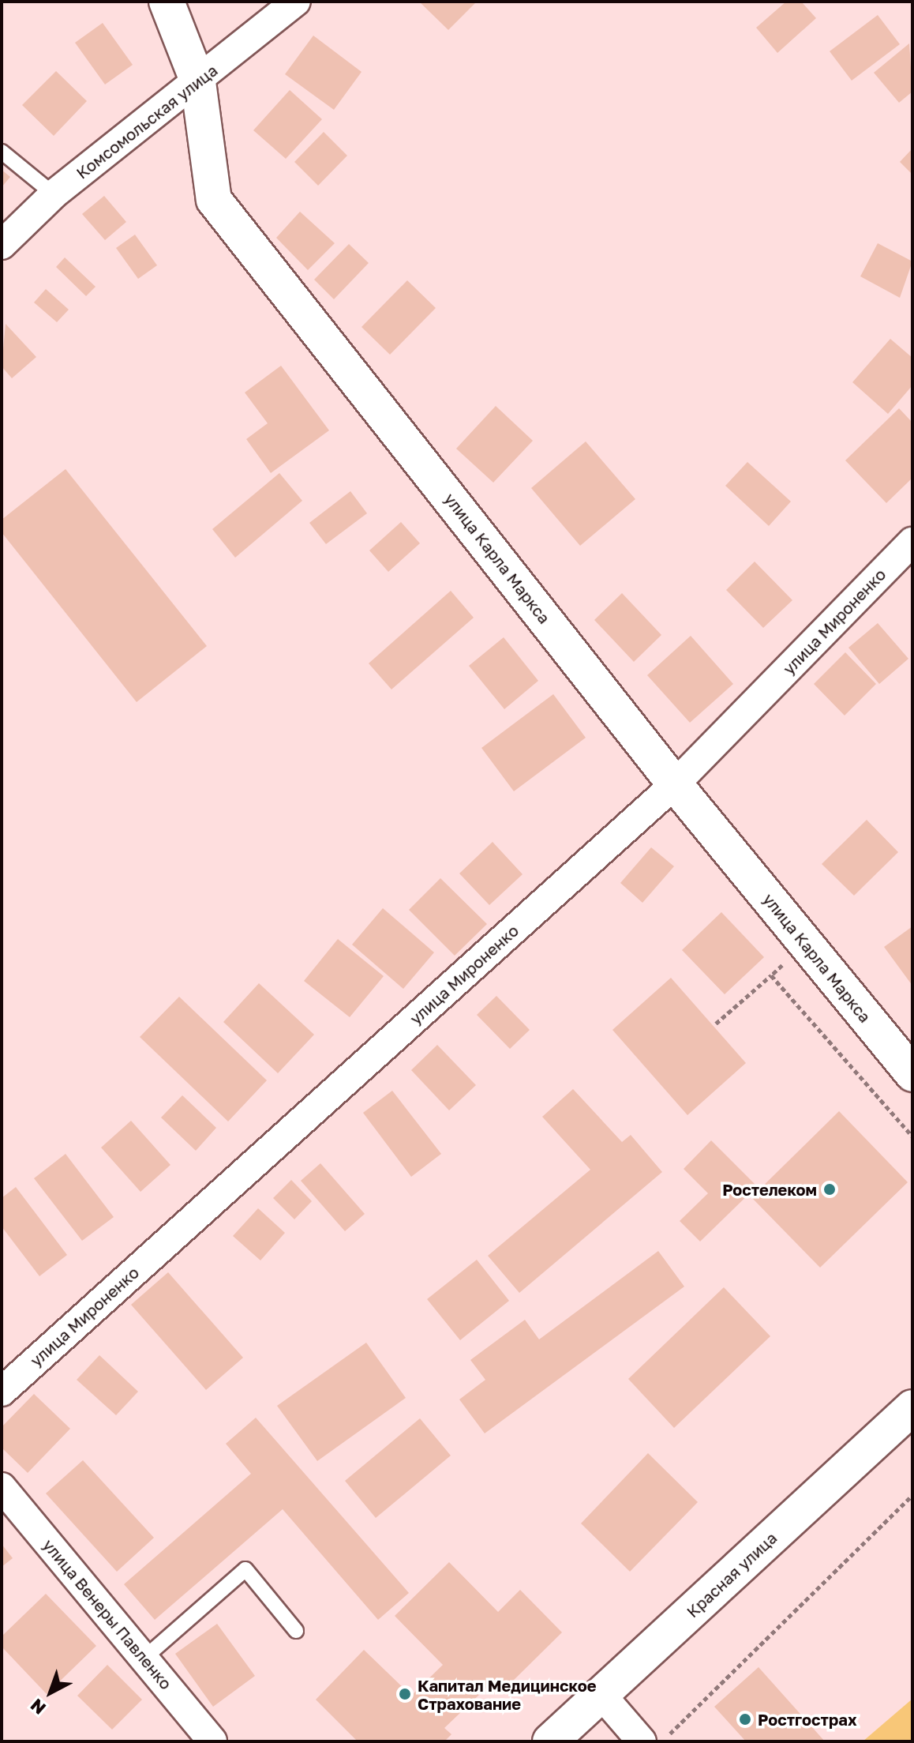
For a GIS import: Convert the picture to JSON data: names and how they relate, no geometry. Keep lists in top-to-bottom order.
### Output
{
  "streets": {
    "main road": ["улица Карла Маркса", "Красная улица"],
    "street": ["Комсомольская улица", "улица Мироненко", "улица Венеры Павленко"]
  },
  "crossings": [
    ["Комсомольская улица", "улица Карла Маркса"],
    ["улица Карла Маркса", "улица Мироненко"]
  ],
  "places": ["Ростелеком", "Капитал Медицинское Страхование", "Ростгострах"],
  "north": "bottom left"
}
